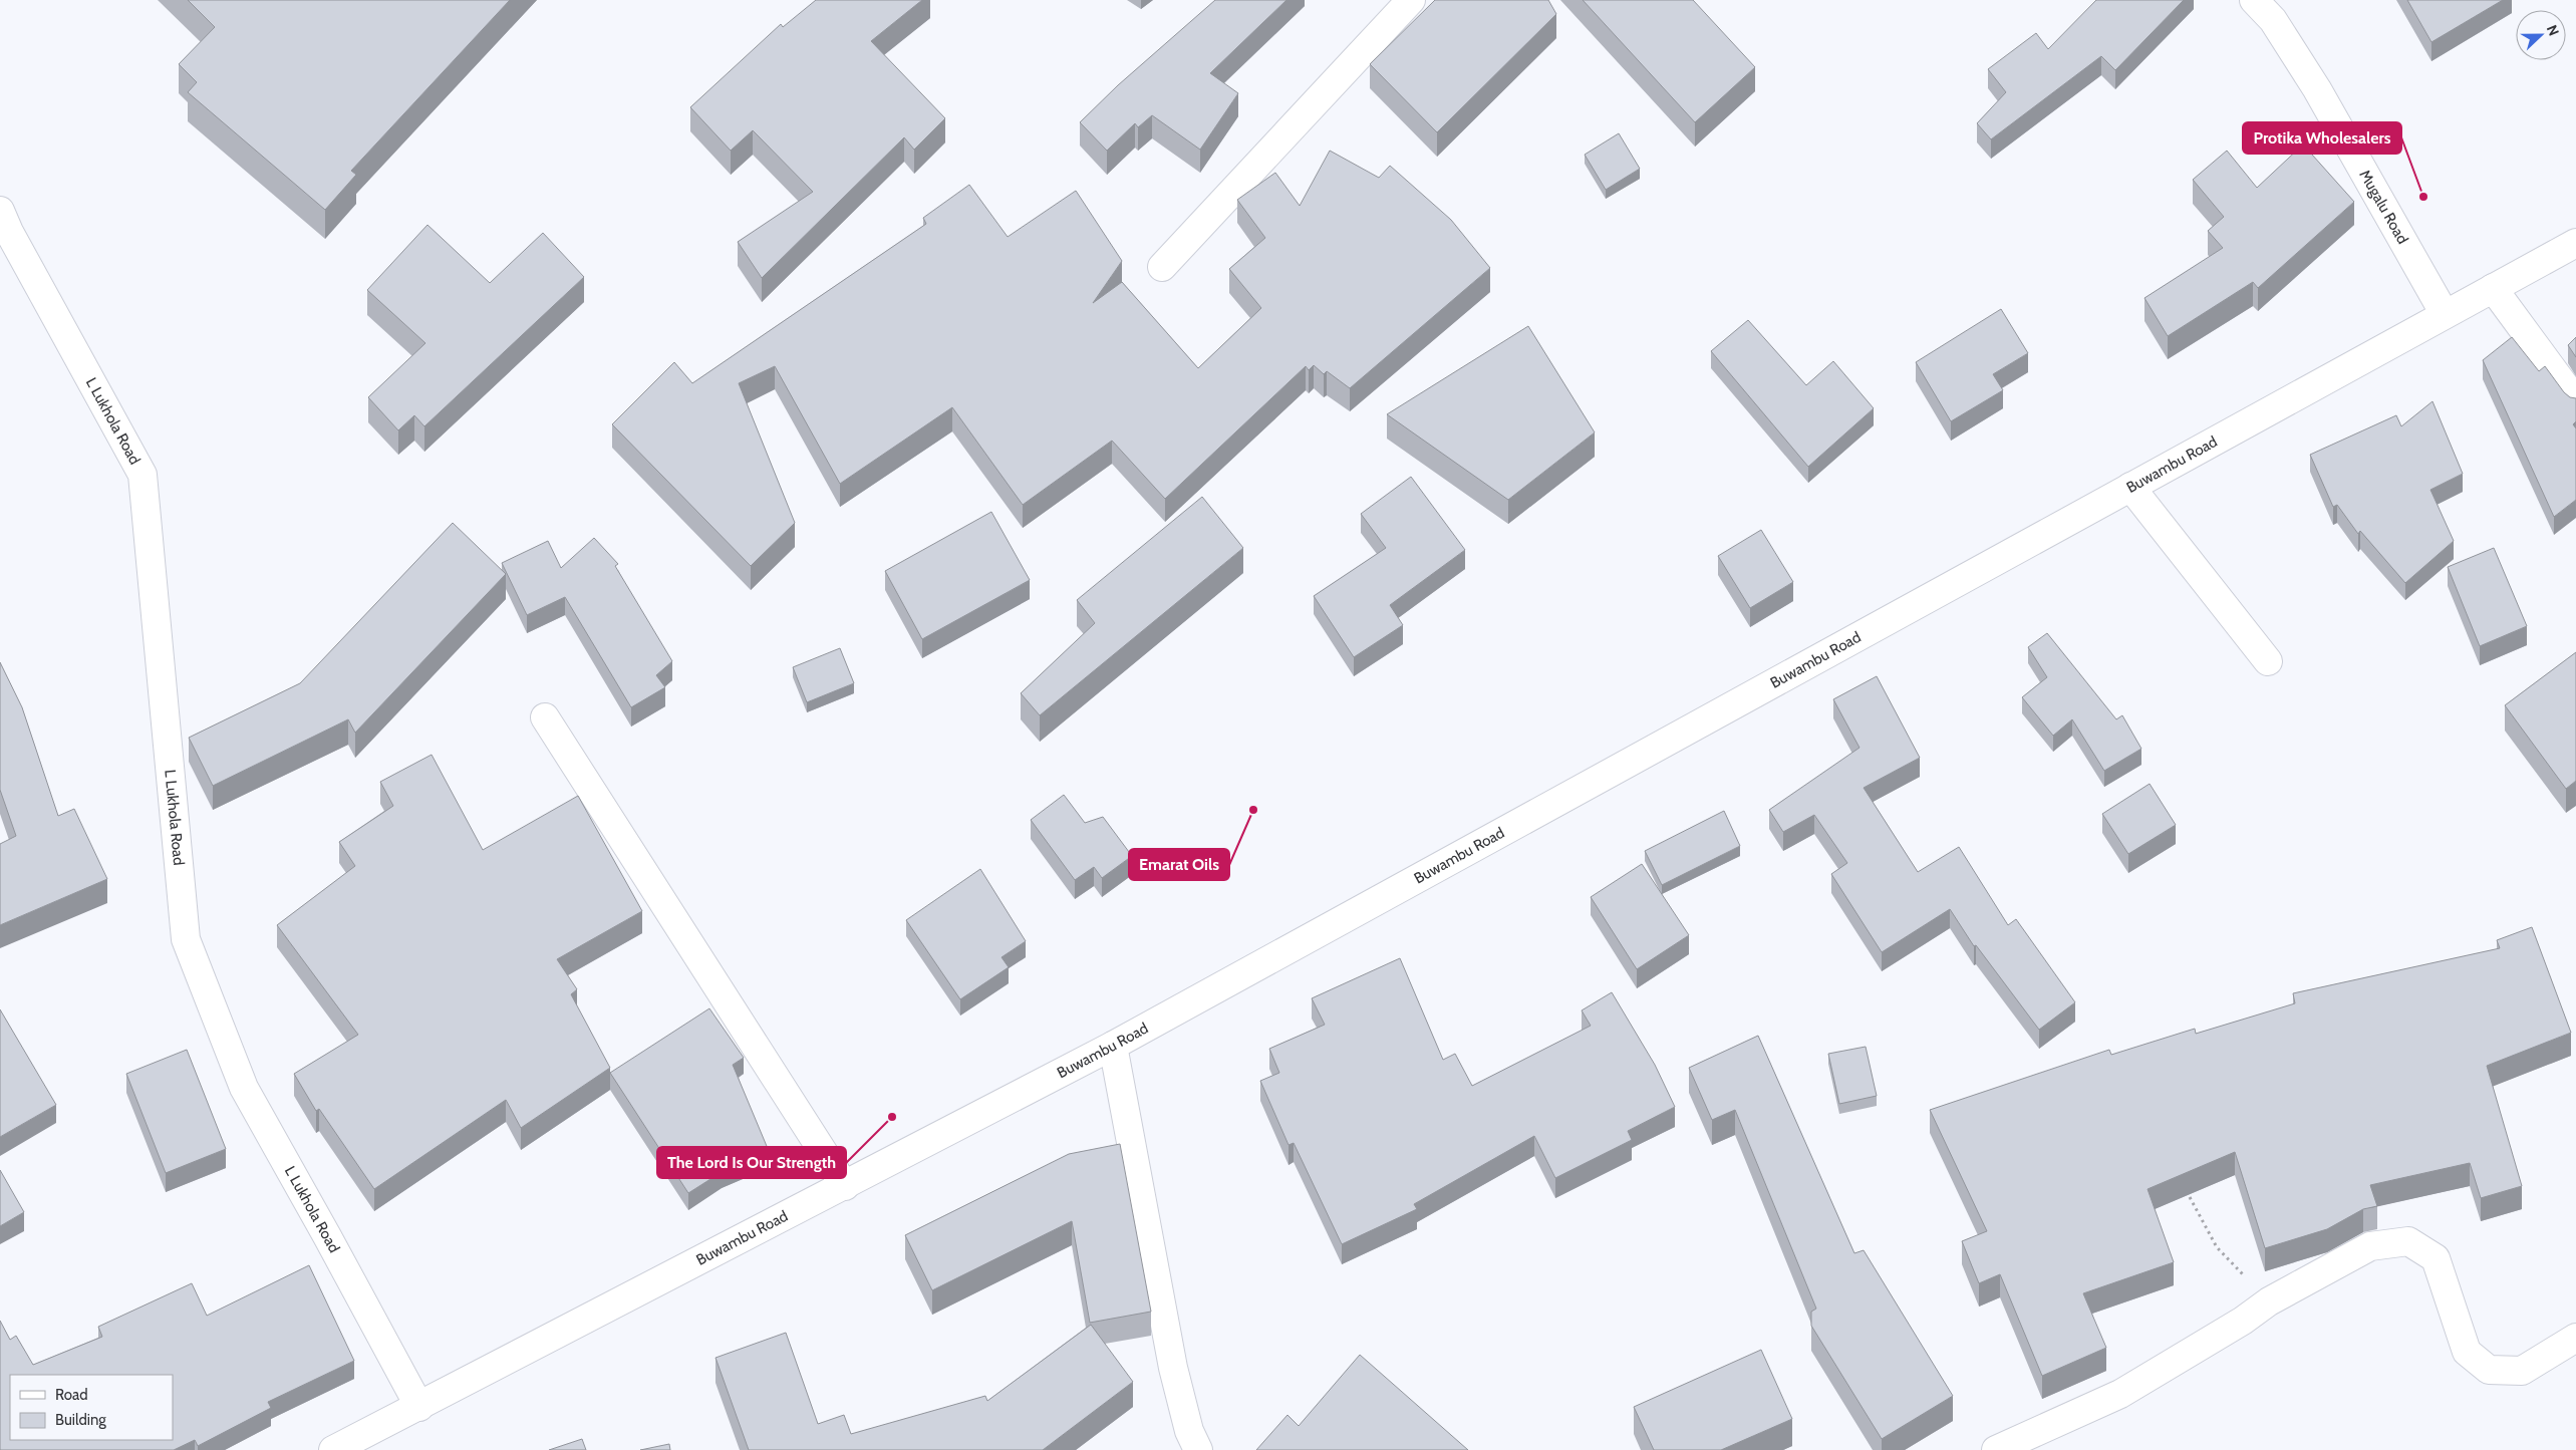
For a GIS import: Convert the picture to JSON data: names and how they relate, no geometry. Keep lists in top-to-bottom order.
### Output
{
  "streets": {
    "street": ["Mugalu Road", "L Lukhola Road", "Buwambu Road"]
  },
  "crossings": [
    ["Mugalu Road", "Buwambu Road"],
    ["L Lukhola Road", "Buwambu Road"]
  ],
  "places": ["Protika Wholesalers", "Emarat Oils", "The Lord Is Our Strength"],
  "legend": ["Road", "Building"],
  "north": "right"
}
